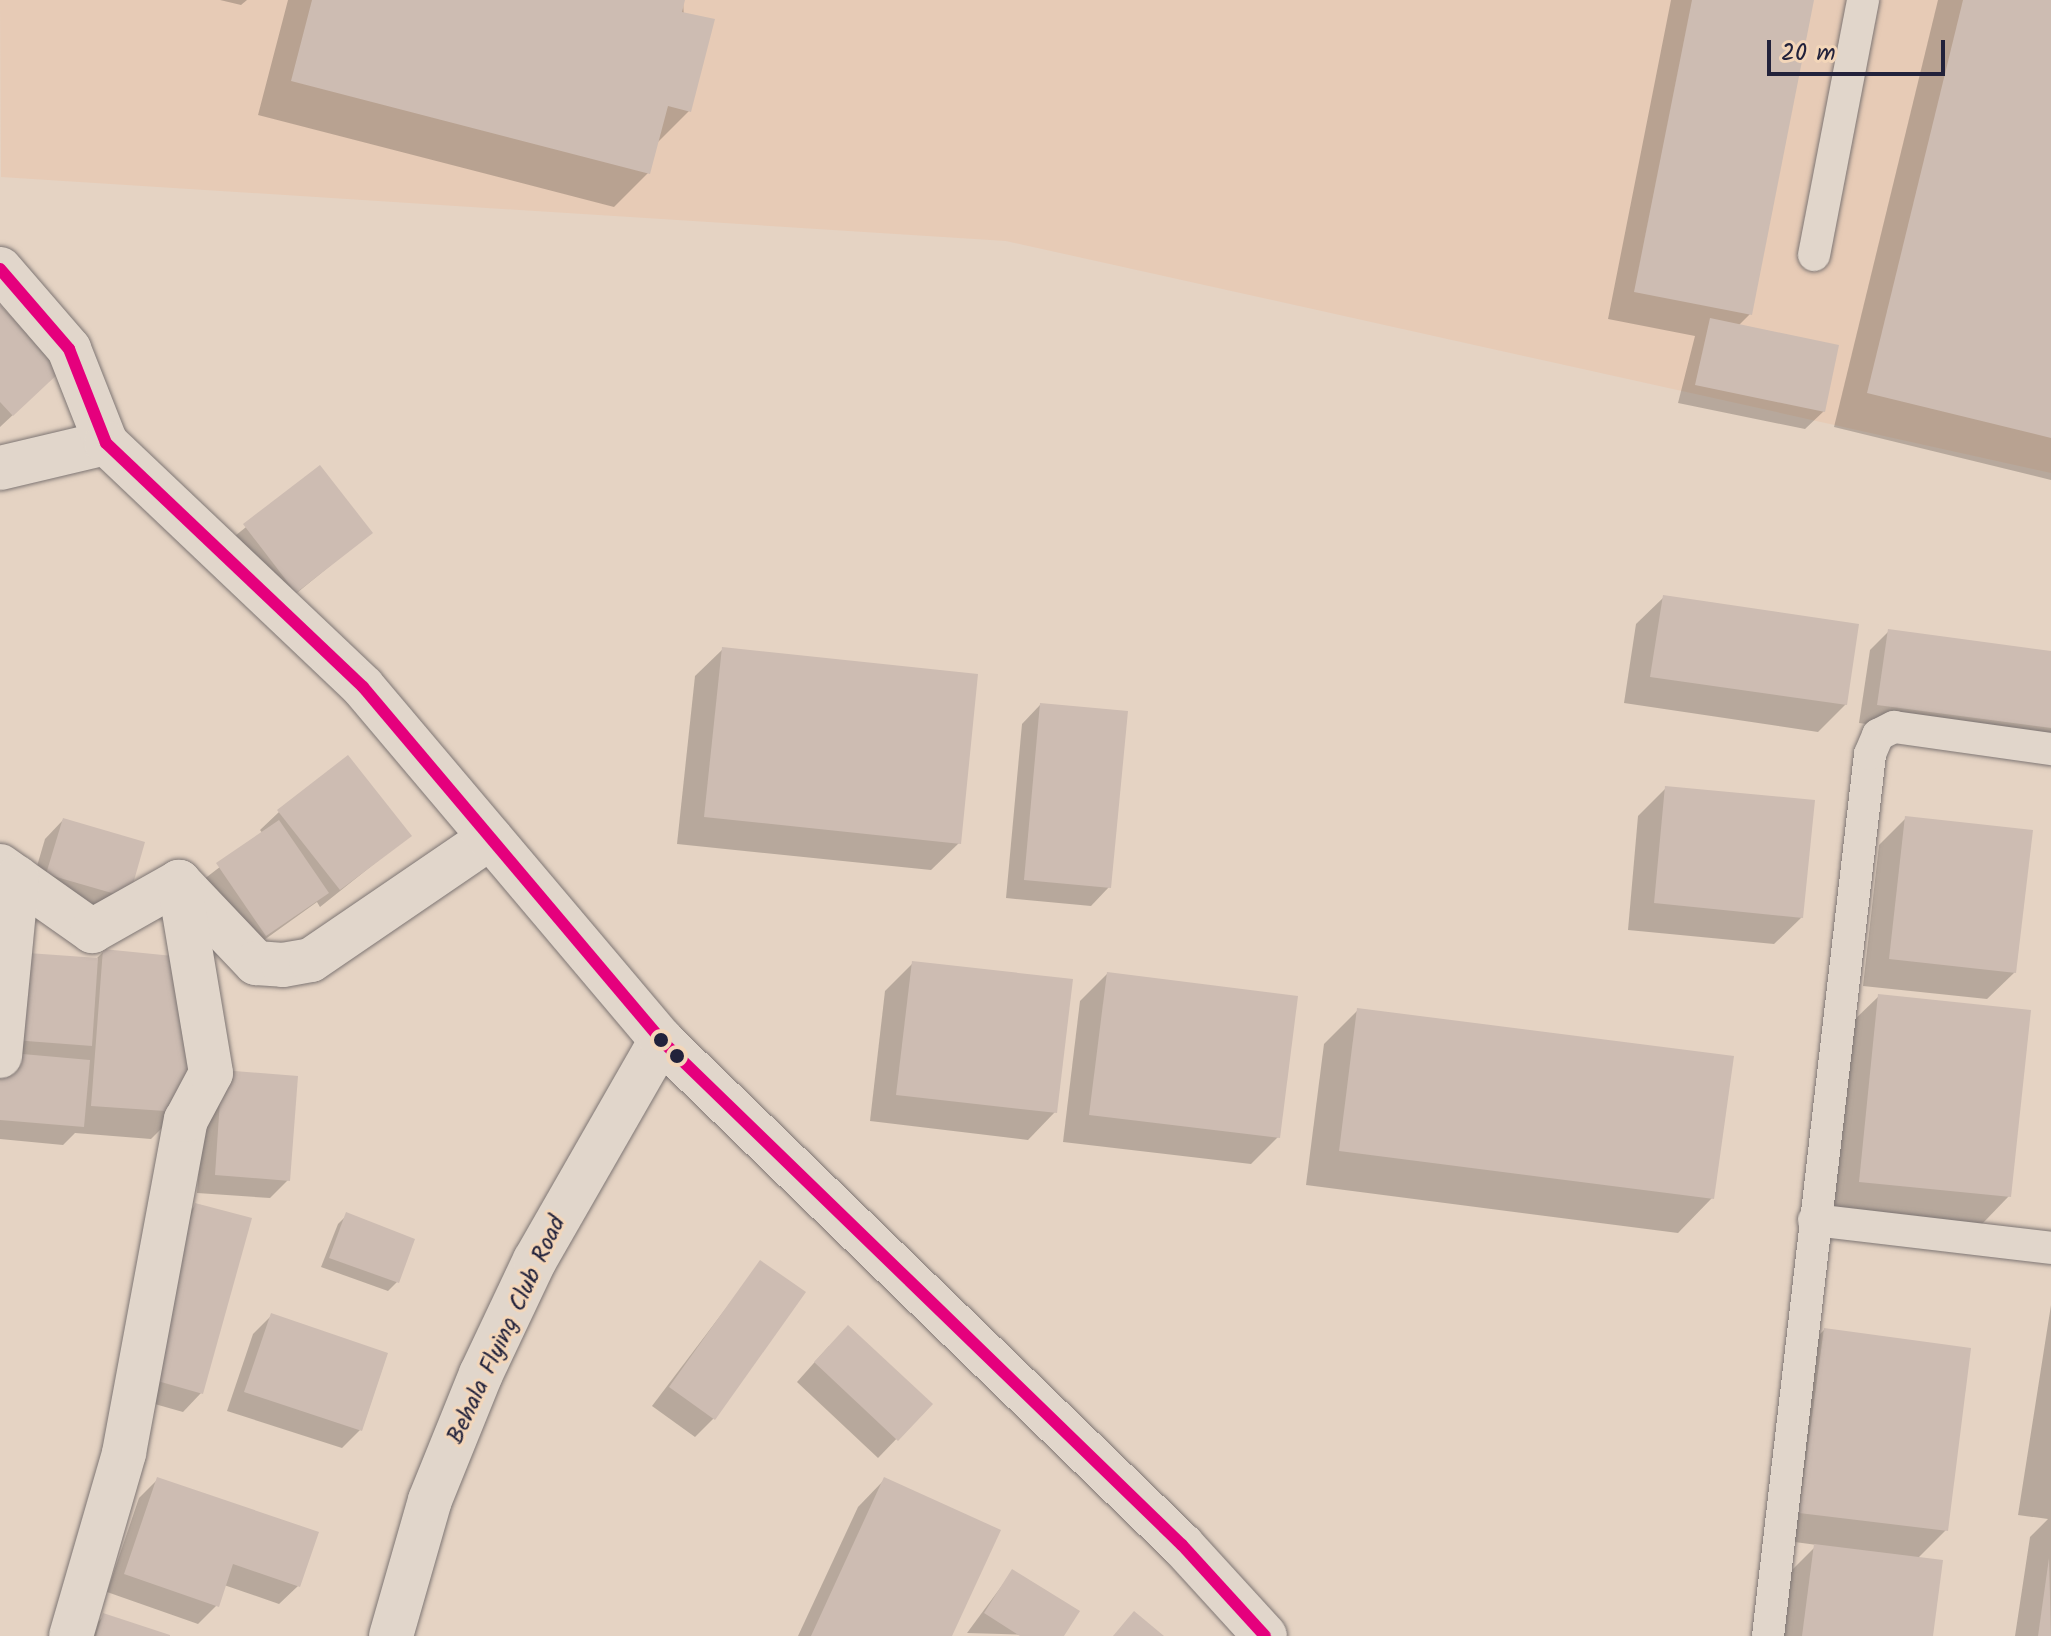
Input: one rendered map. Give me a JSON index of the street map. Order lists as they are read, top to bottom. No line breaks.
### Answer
{"streets":{"street":["Behala Flying Club Road"]},"scale_bar":"20 m"}
